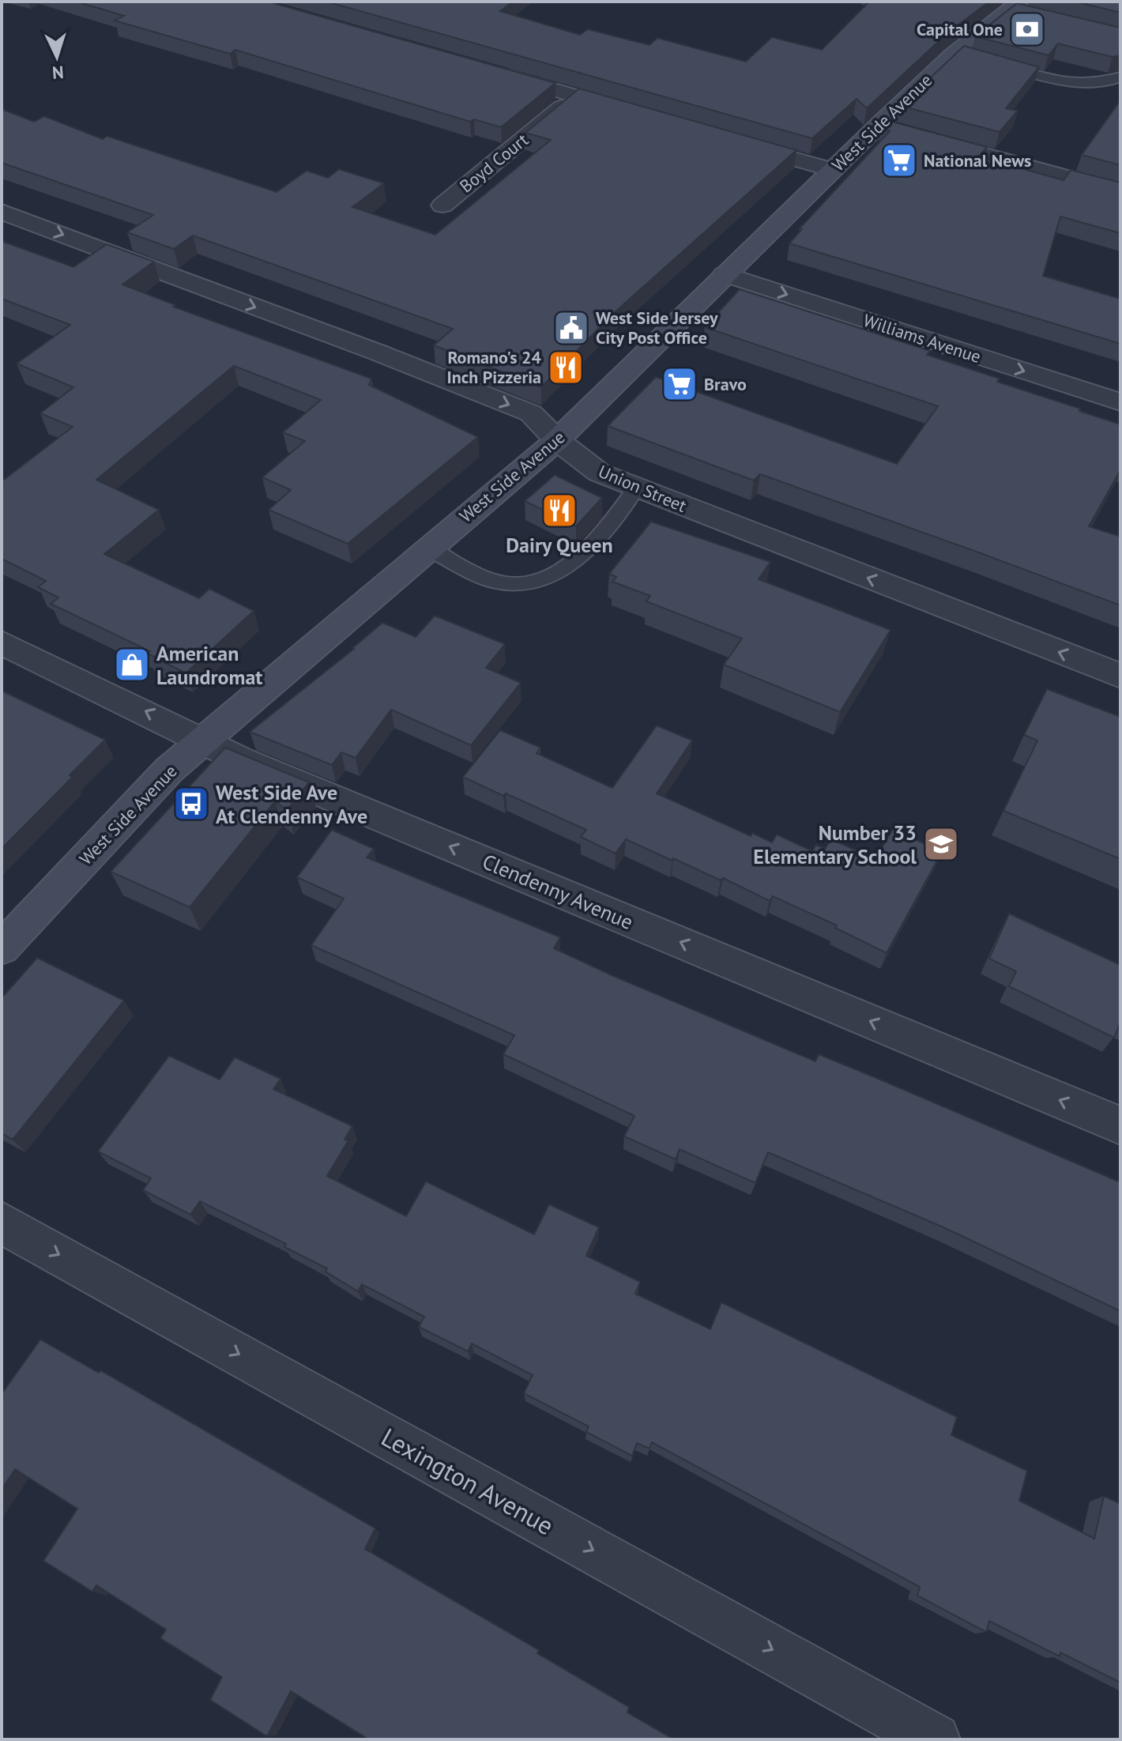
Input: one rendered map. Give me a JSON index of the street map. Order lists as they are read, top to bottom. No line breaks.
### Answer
{"streets":{"main road":["West Side Avenue"],"street":["Boyd Court","Williams Avenue","Union Street","Clendenny Avenue","Lexington Avenue"]},"crossings":[["West Side Avenue","Williams Avenue"],["West Side Avenue","Union Street"],["West Side Avenue","Clendenny Avenue"]],"one_way":["Clendenny Avenue","Lexington Avenue"],"places":{"bank":["Capital One"],"supermarket":["National News","Bravo"],"public building":["West Side Jersey City Post Office"],"restaurant":["Romano's 24 Inch Pizzeria","Dairy Queen"],"shop":["American Laundromat"],"bus stop":["West Side Ave At Clendenny Ave"],"school or university":["Number 33 Elementary School"]},"north":"bottom"}
